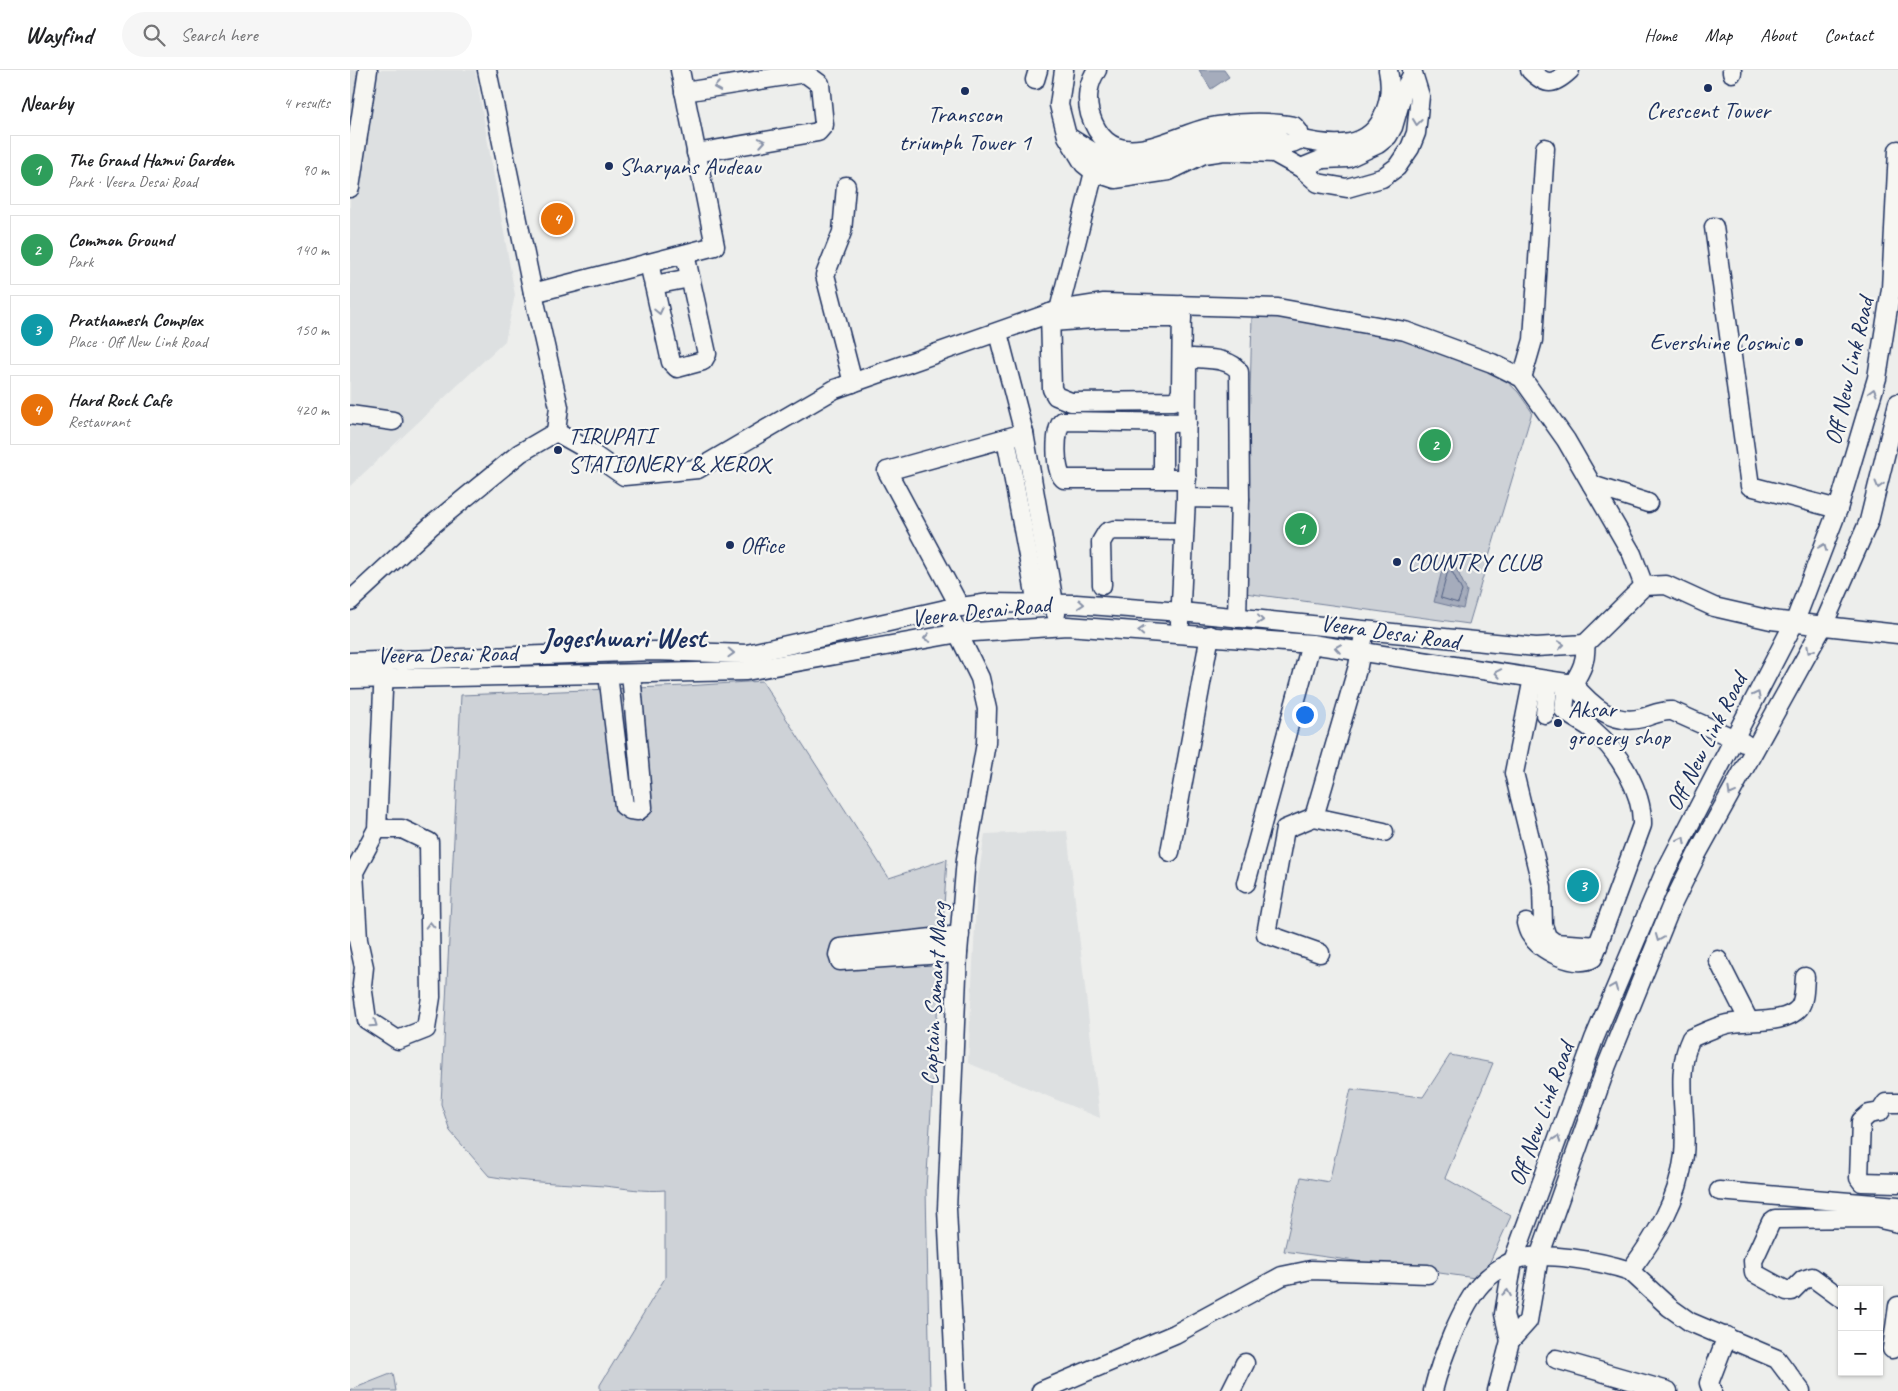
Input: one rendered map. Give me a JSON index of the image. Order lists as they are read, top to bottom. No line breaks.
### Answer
{"streets":{"street":["Off New Link Road","Veera Desai Road","Captain Samant Marg"]},"crossings":[["Veera Desai Road","Captain Samant Marg"]],"districts":["Jogeshwari West"],"places":["Crescent Tower","Transcon triumph Tower 1","Sharyans Audeau","Evershine Cosmic","TIRUPATI STATIONERY & XEROX","Office","COUNTRY CLUB","Aksar grocery shop"],"page":{"header":"Wayfind","search":"Search here","nav":["Home","Map","About","Contact"],"heading":["Nearby","4 results"],"list":[{"mark":"1","name":"The Grand Hamvi Garden","note":"Park · Veera Desai Road","value":"90 m"},{"mark":"2","name":"Common Ground","note":"Park","value":"140 m"},{"mark":"3","name":"Prathamesh Complex","note":"Place · Off New Link Road","value":"150 m"},{"mark":"4","name":"Hard Rock Cafe","note":"Restaurant","value":"420 m"}],"pins":["4","2","1","3"],"map_buttons":["+","−"]}}
